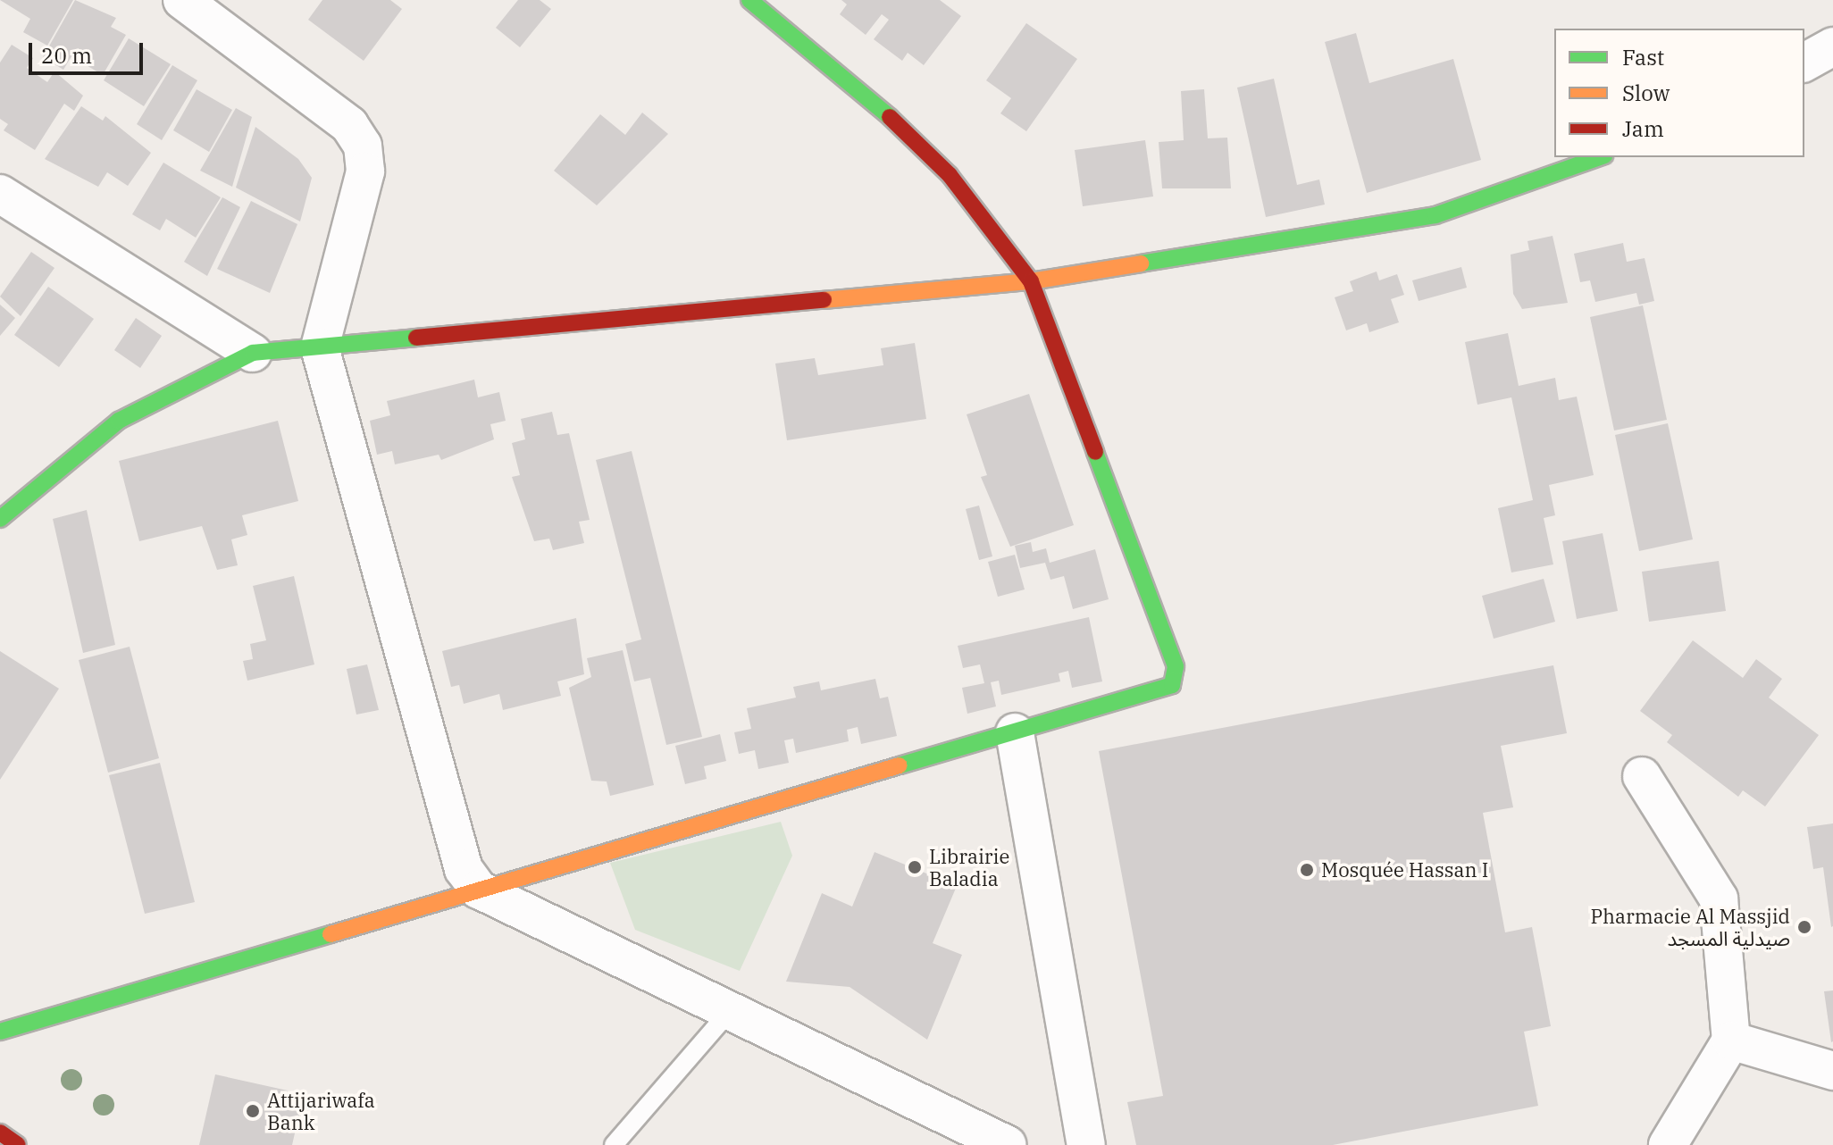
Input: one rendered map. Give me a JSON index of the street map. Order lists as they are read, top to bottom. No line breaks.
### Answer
{"places":["Librairie Baladia","Mosquée Hassan I","Pharmacie Al Massjid صيدلية المسجد","Attijariwafa Bank"],"legend":["Fast","Slow","Jam"],"scale_bar":"20 m"}
